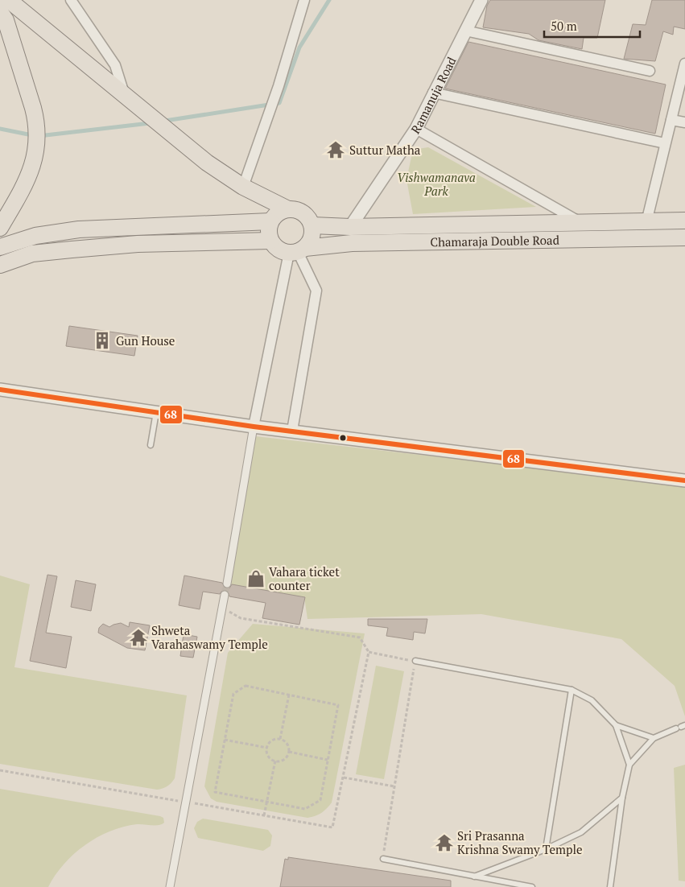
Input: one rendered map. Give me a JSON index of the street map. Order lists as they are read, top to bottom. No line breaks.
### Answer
{"streets":{"main road":["Chamaraja Double Road"],"street":["Ramanuja Road"]},"parks":["Vishwamanava Park"],"places":{"temple":["Suttur Matha","Shweta Varahaswamy Temple","Sri Prasanna Krishna Swamy Temple"],"building":["Gun House"],"shop":["Vahara ticket counter"]},"lines":["transit line 68"],"scale_bar":"50 m"}
